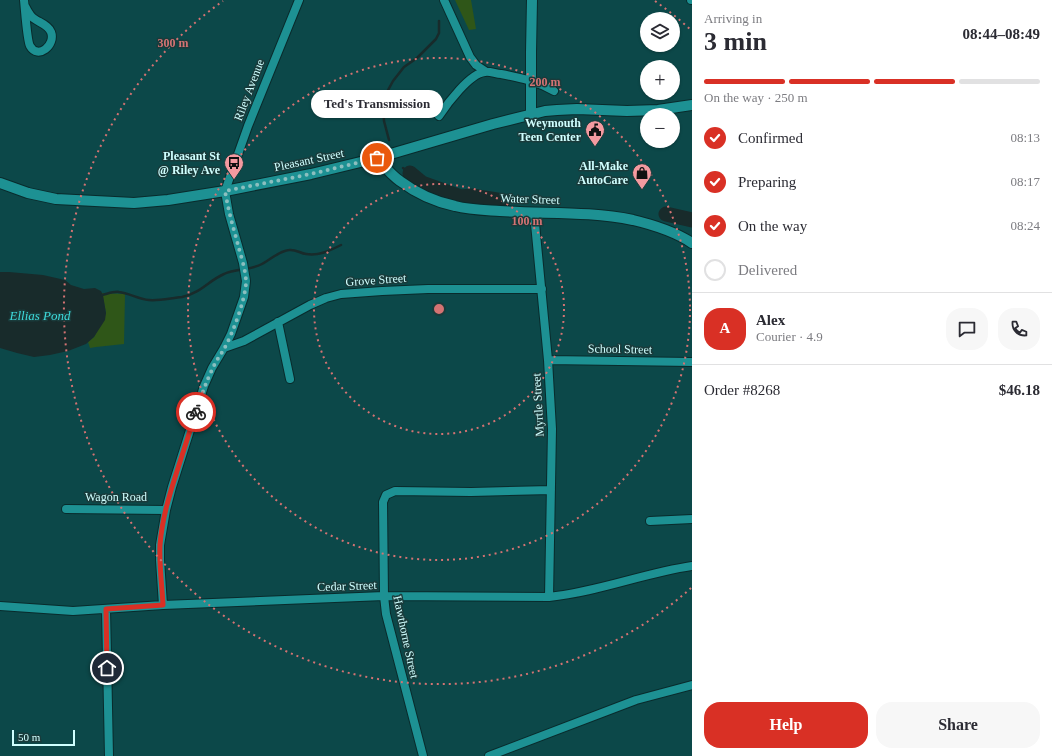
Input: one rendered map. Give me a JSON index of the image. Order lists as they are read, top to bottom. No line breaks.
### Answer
{"streets":{"main road":["Pleasant Street","Water Street"],"street":["Riley Avenue","Grove Street","School Street","Myrtle Street","Wagon Road","Cedar Street","Hawthorne Street"]},"crossings":[["Riley Avenue","Pleasant Street"],["Pleasant Street","Water Street"],["Water Street","Myrtle Street"],["Grove Street","Myrtle Street"],["School Street","Myrtle Street"],["Myrtle Street","Cedar Street"],["Myrtle Street","Hawthorne Street"],["Cedar Street","Hawthorne Street"]],"water":["Ellias Pond"],"places":{"public building":["Weymouth Teen Center"],"other":["Ted's Transmission"],"bus stop":["Pleasant St @ Riley Ave"],"shop":["All-Make AutoCare"]},"scale_bar":"50 m","page":{"heading":["3 min","Arriving in","08:44–08:49"],"panel":["Alex","Courier · 4.9","Order #8268","$46.18"],"map_buttons":["+","−"],"bar":"On the way · 250 m","bubble":"Ted's Transmission","list":[["Confirmed","08:13"],["Preparing","08:17"],["On the way","08:24"],"Delivered"],"round":"A","buttons":["Help","Share"],"scale":"50 m"},"rings":["300 m","200 m","100 m"]}
